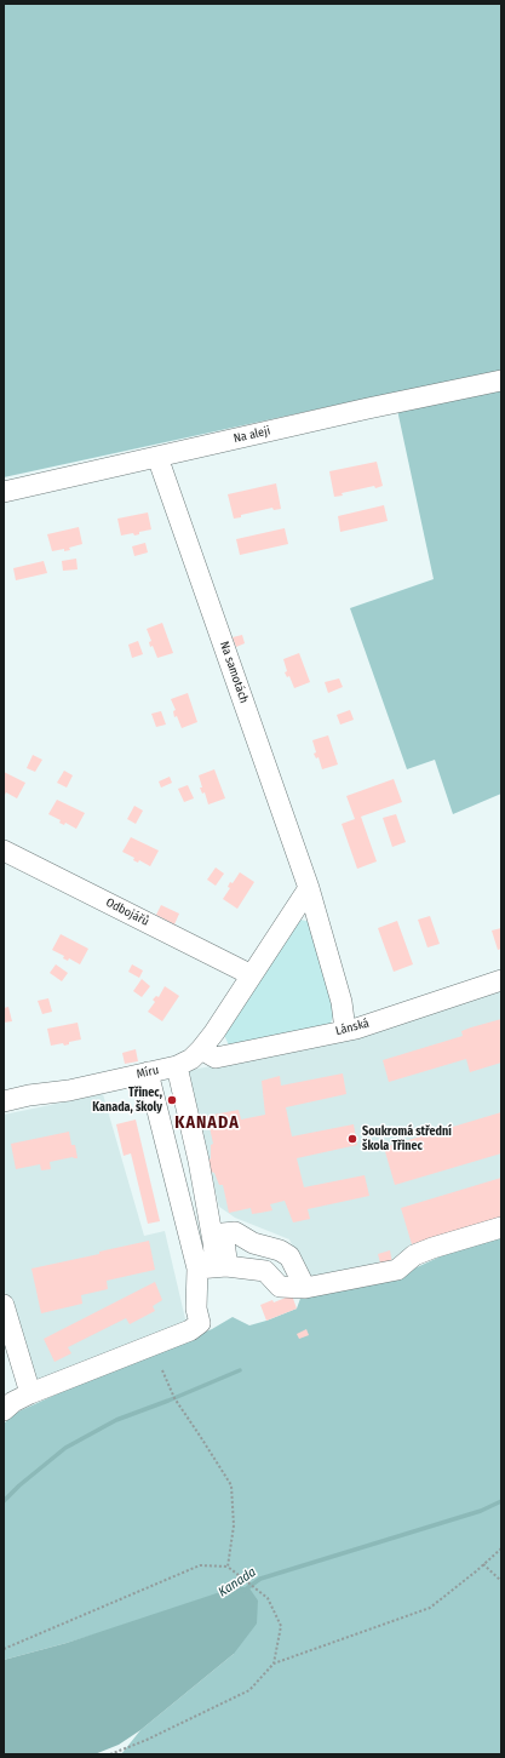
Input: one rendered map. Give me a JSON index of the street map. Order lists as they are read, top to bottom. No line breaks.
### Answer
{"streets":{"street":["Na aleji","Na samotách","Odbojářů","Lánská","Míru"]},"crossings":[["Na aleji","Na samotách"],["Na samotách","Lánská"],["Lánská","Míru"]],"districts":["KANADA"],"water":["Kanada"],"places":["Třinec, Kanada, školy","Soukromá střední škola Třinec"]}
